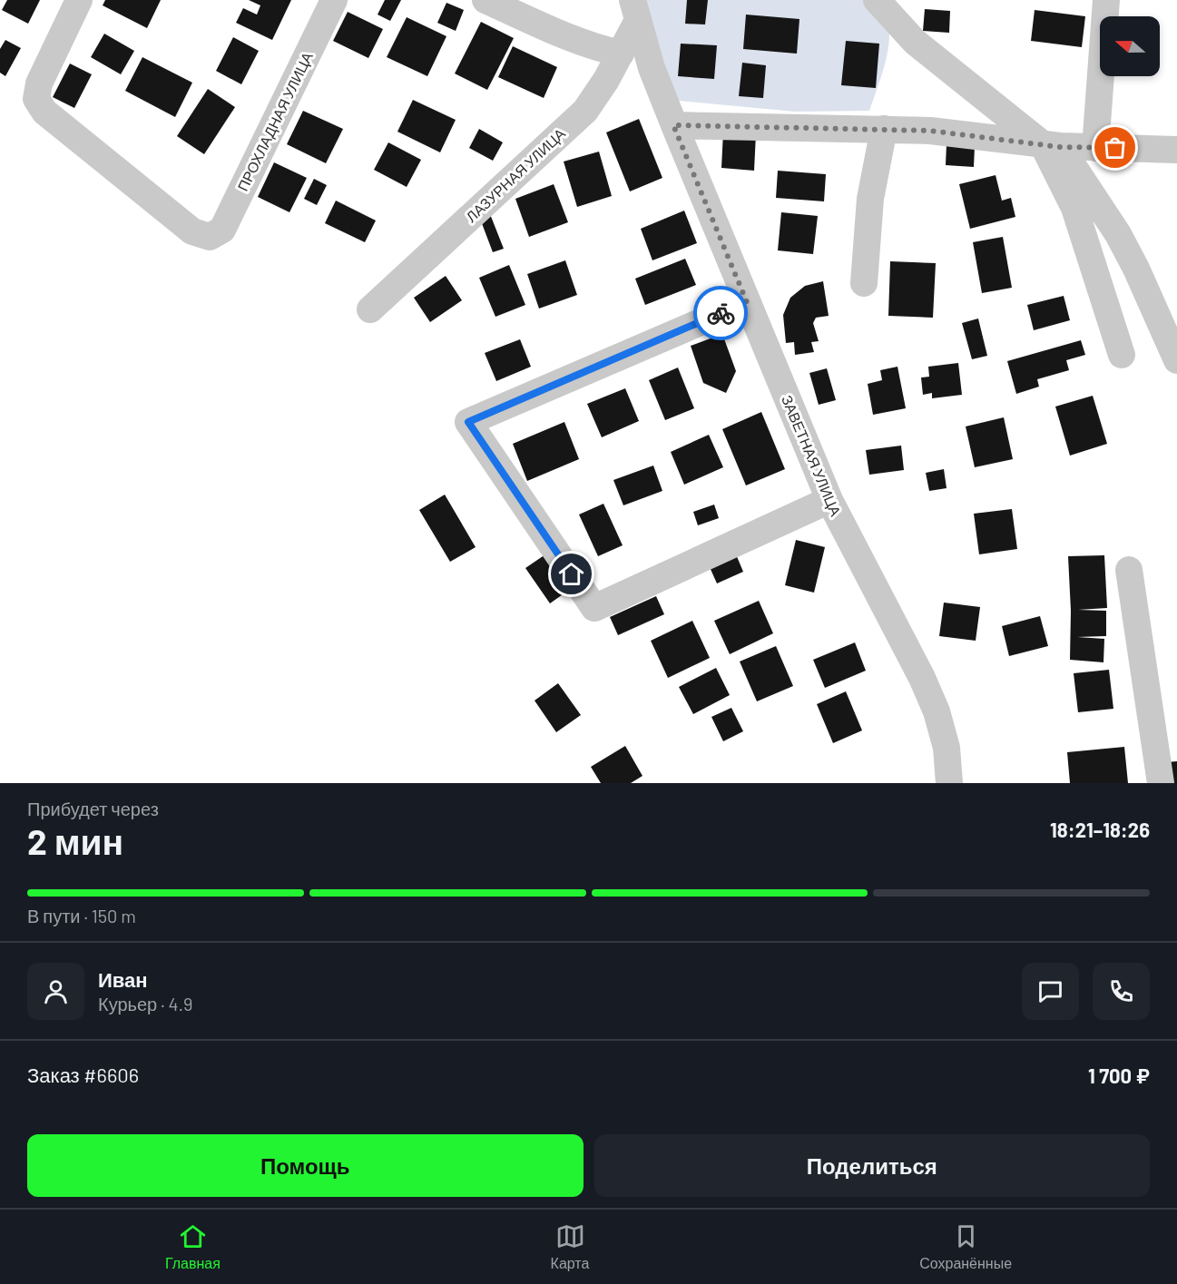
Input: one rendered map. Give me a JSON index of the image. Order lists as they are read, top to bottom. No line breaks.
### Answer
{"streets":{"street":["ПРОХЛАДНАЯ УЛИЦА","ЛАЗУРНАЯ УЛИЦА","ЗАВЕТНАЯ УЛИЦА"]},"crossings":[["ЛАЗУРНАЯ УЛИЦА","ЗАВЕТНАЯ УЛИЦА"]],"north":"left","page":{"heading":["2 мин","Прибудет через","18:21–18:26"],"panel":["Иван","Курьер · 4.9","Заказ #6606","1 700 ₽"],"bar":"В пути · 150 m","buttons":["Помощь","Поделиться"],"tabs":["Главная","Карта","Сохранённые"]}}
